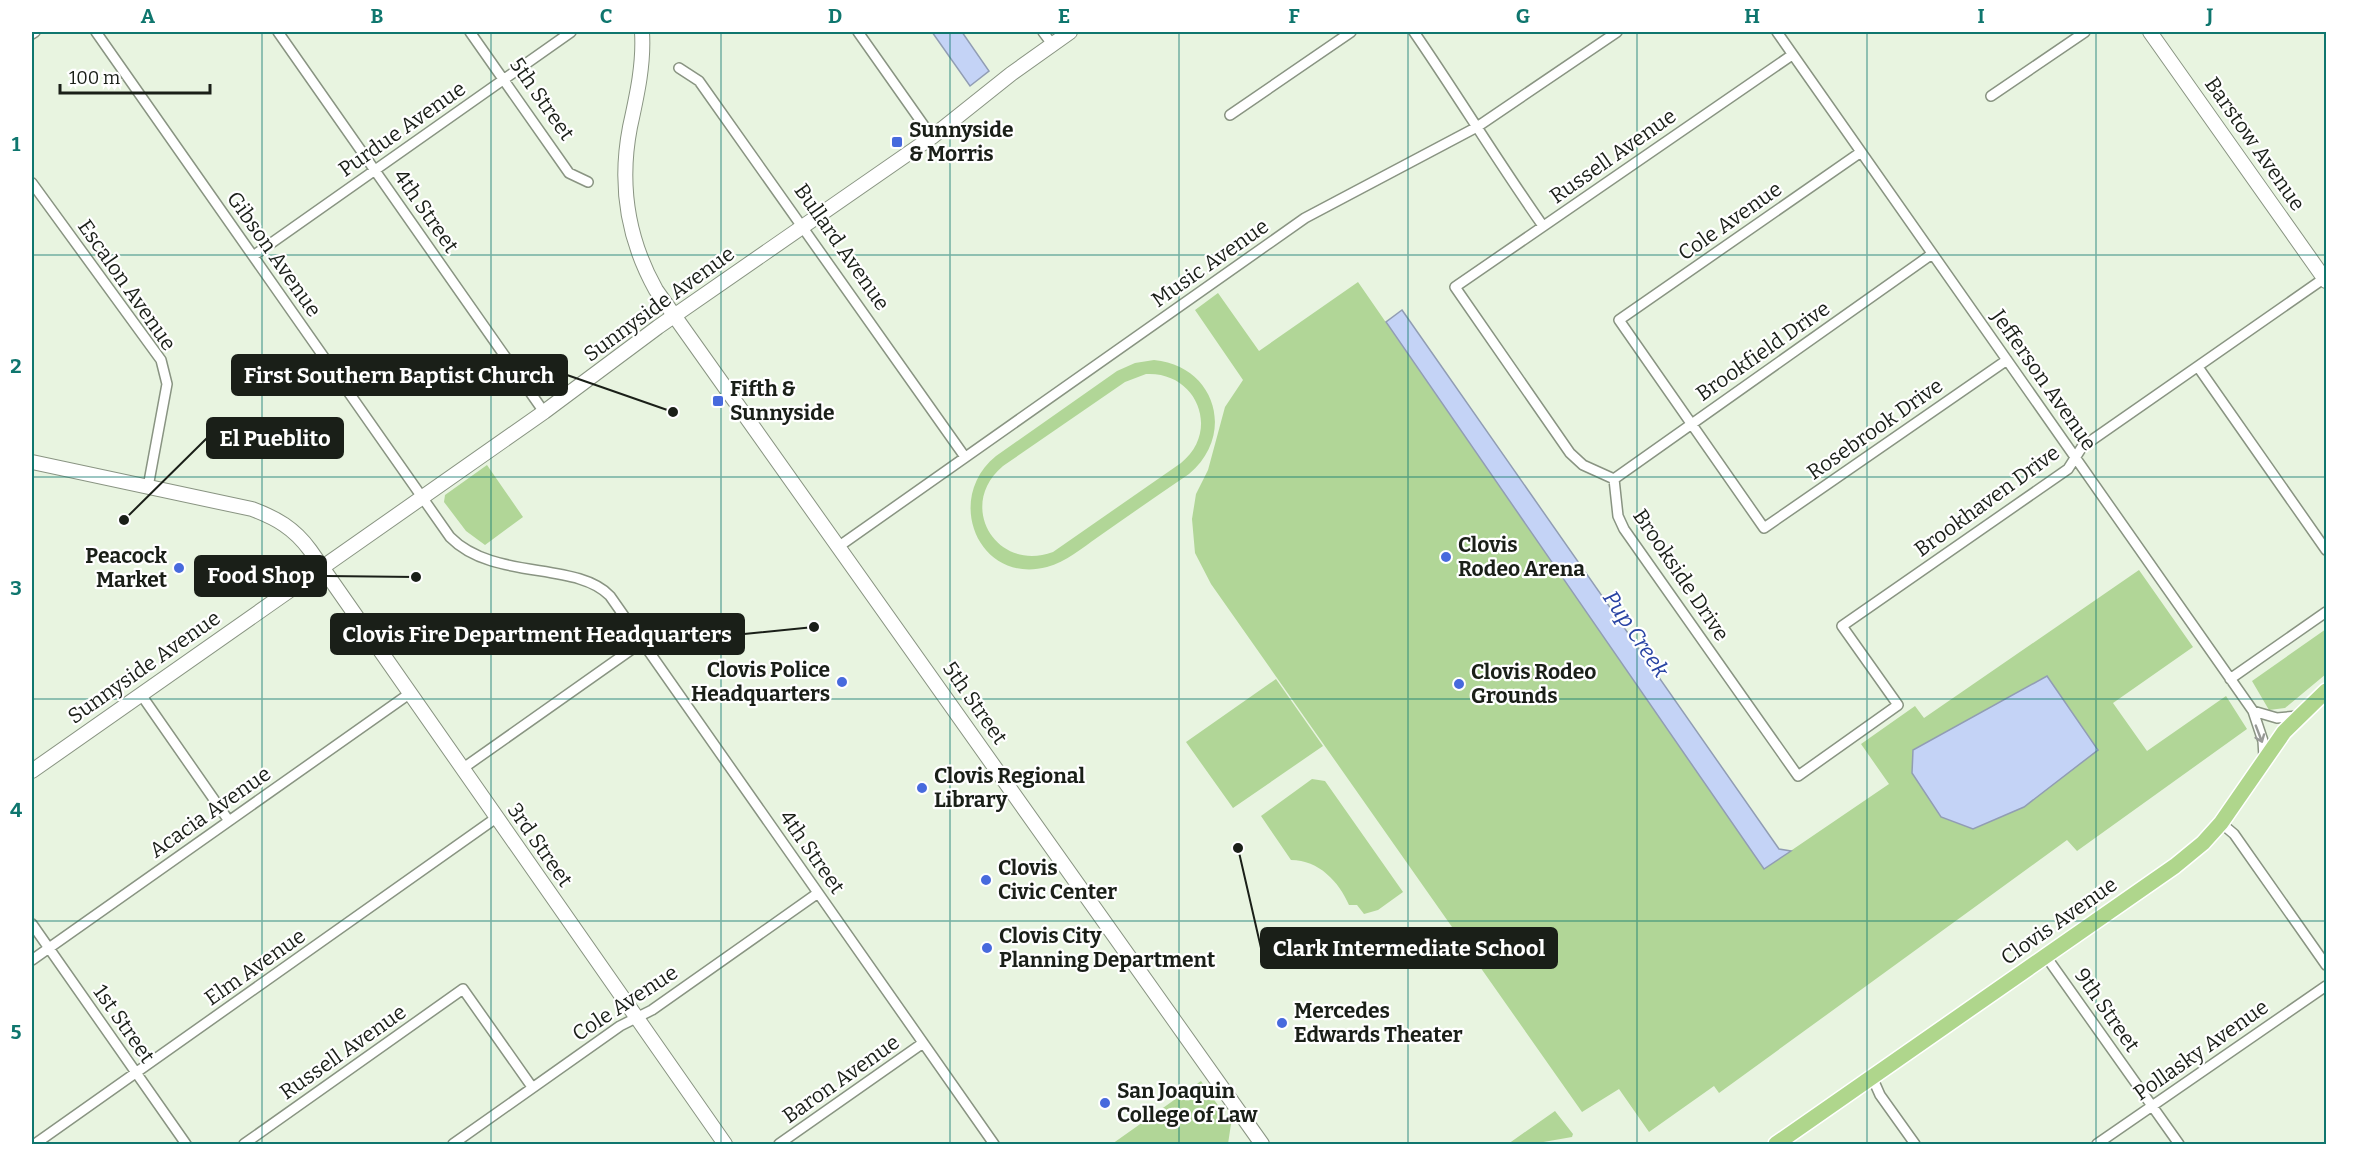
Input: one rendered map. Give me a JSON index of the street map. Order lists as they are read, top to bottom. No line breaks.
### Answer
{"streets":{"main road":["5th Street","Barstow Avenue","Sunnyside Avenue","3rd Street","Clovis Avenue"],"street":["Purdue Avenue","Russell Avenue","4th Street","Cole Avenue","Bullard Avenue","Gibson Avenue","Music Avenue","Escalon Avenue","Brookfield Drive","Jefferson Avenue","Rosebrook Drive","Brookhaven Drive","Brookside Drive","Acacia Avenue","Elm Avenue","9th Street","1st Street","Pollasky Avenue","Baron Avenue"]},"crossings":[["5th Street","Purdue Avenue"],["5th Street","Music Avenue"],["5th Street","Sunnyside Avenue"],["Purdue Avenue","4th Street"],["Purdue Avenue","Gibson Avenue"],["Barstow Avenue","Brookhaven Drive"],["Russell Avenue","Cole Avenue"],["Russell Avenue","Brookfield Drive"],["Russell Avenue","Jefferson Avenue"],["Russell Avenue","Brookside Drive"],["4th Street","Cole Avenue"],["4th Street","Gibson Avenue"],["4th Street","Sunnyside Avenue"],["4th Street","Baron Avenue"],["Cole Avenue","Brookfield Drive"],["Cole Avenue","Jefferson Avenue"],["Cole Avenue","Rosebrook Drive"],["Cole Avenue","3rd Street"],["Bullard Avenue","Music Avenue"],["Bullard Avenue","Sunnyside Avenue"],["Gibson Avenue","Sunnyside Avenue"],["Escalon Avenue","3rd Street"],["Sunnyside Avenue","3rd Street"],["Brookfield Drive","Jefferson Avenue"],["Brookfield Drive","Rosebrook Drive"],["Brookfield Drive","Brookside Drive"],["Jefferson Avenue","Rosebrook Drive"],["Jefferson Avenue","Brookhaven Drive"],["Jefferson Avenue","Clovis Avenue"],["Brookhaven Drive","Brookside Drive"],["Acacia Avenue","3rd Street"],["Acacia Avenue","1st Street"],["3rd Street","Elm Avenue"],["Clovis Avenue","9th Street"],["Elm Avenue","1st Street"],["9th Street","Pollasky Avenue"]],"water":["Pup Creek"],"places":{"transit":["Sunnyside & Morris","Fifth & Sunnyside"],"other":["First Southern Baptist Church","El Pueblito","Clovis Rodeo Arena","Peacock Market","Food Shop","Clovis Fire Department Headquarters","Clovis Police Headquarters","Clovis Rodeo Grounds","Clovis Regional Library","Clark Intermediate School","Clovis Civic Center","Clovis City Planning Department","Mercedes Edwards Theater","San Joaquin College of Law"]},"scale_bar":"100 m","grid":{"columns":["A","B","C","D","E","F","G","H","I","J"],"rows":["1","2","3","4","5"]}}
